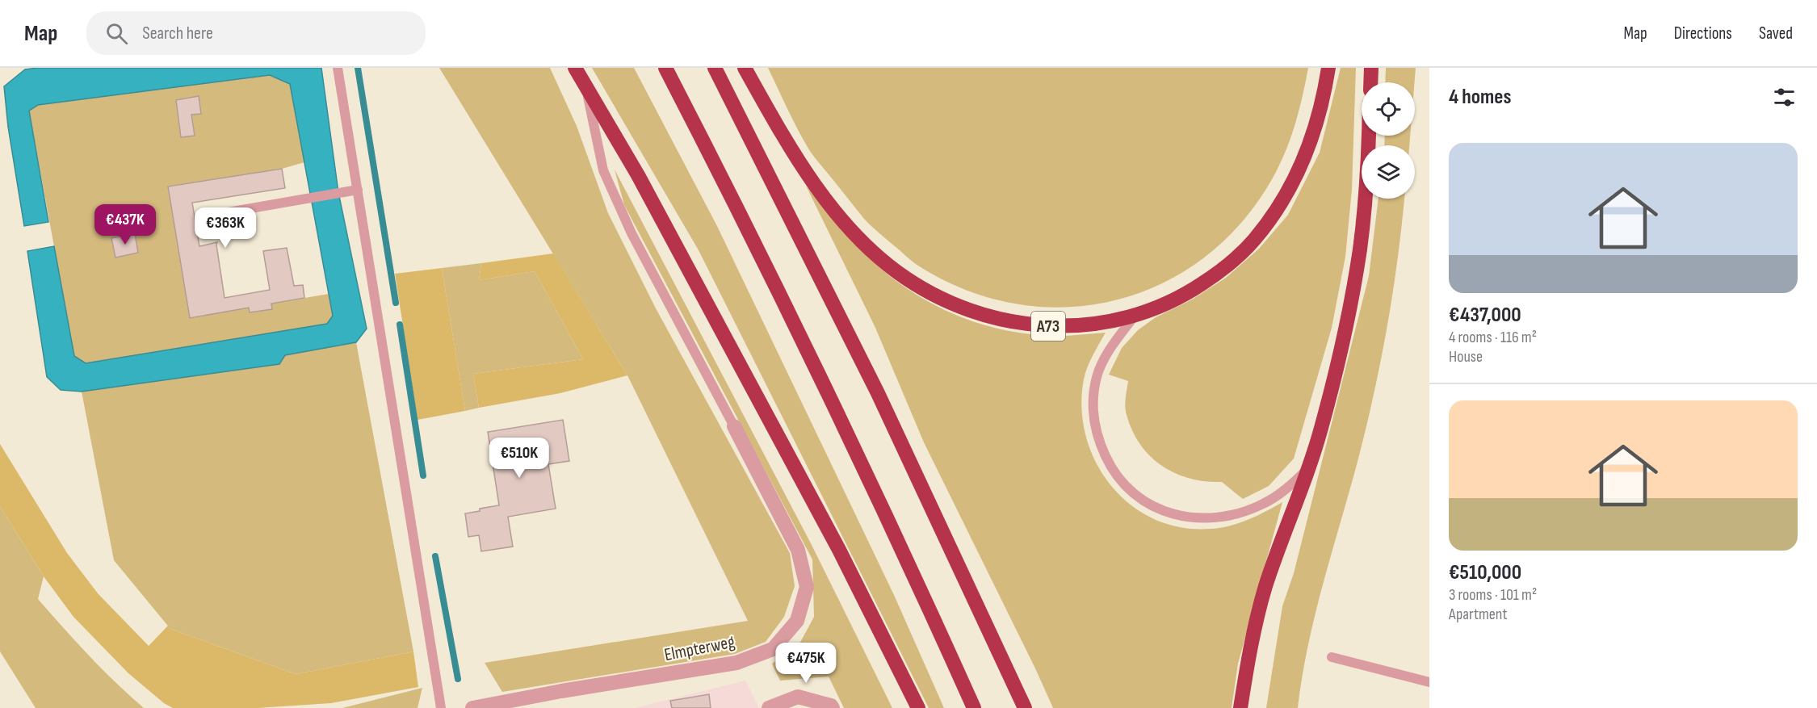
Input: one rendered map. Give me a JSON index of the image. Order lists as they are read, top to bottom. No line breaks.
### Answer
{"streets":{"highway":["A73"],"street":["Elmpterweg"]},"page":{"header":"Map","search":"Search here","nav":["Map","Directions","Saved"],"heading":"4 homes","list":[{"name":"€437,000","note":"4 rooms · 116 m² · House"},{"name":"€510,000","note":"3 rooms · 101 m² · Apartment"}],"price":["€437K","€363K","€510K","€475K"]}}
